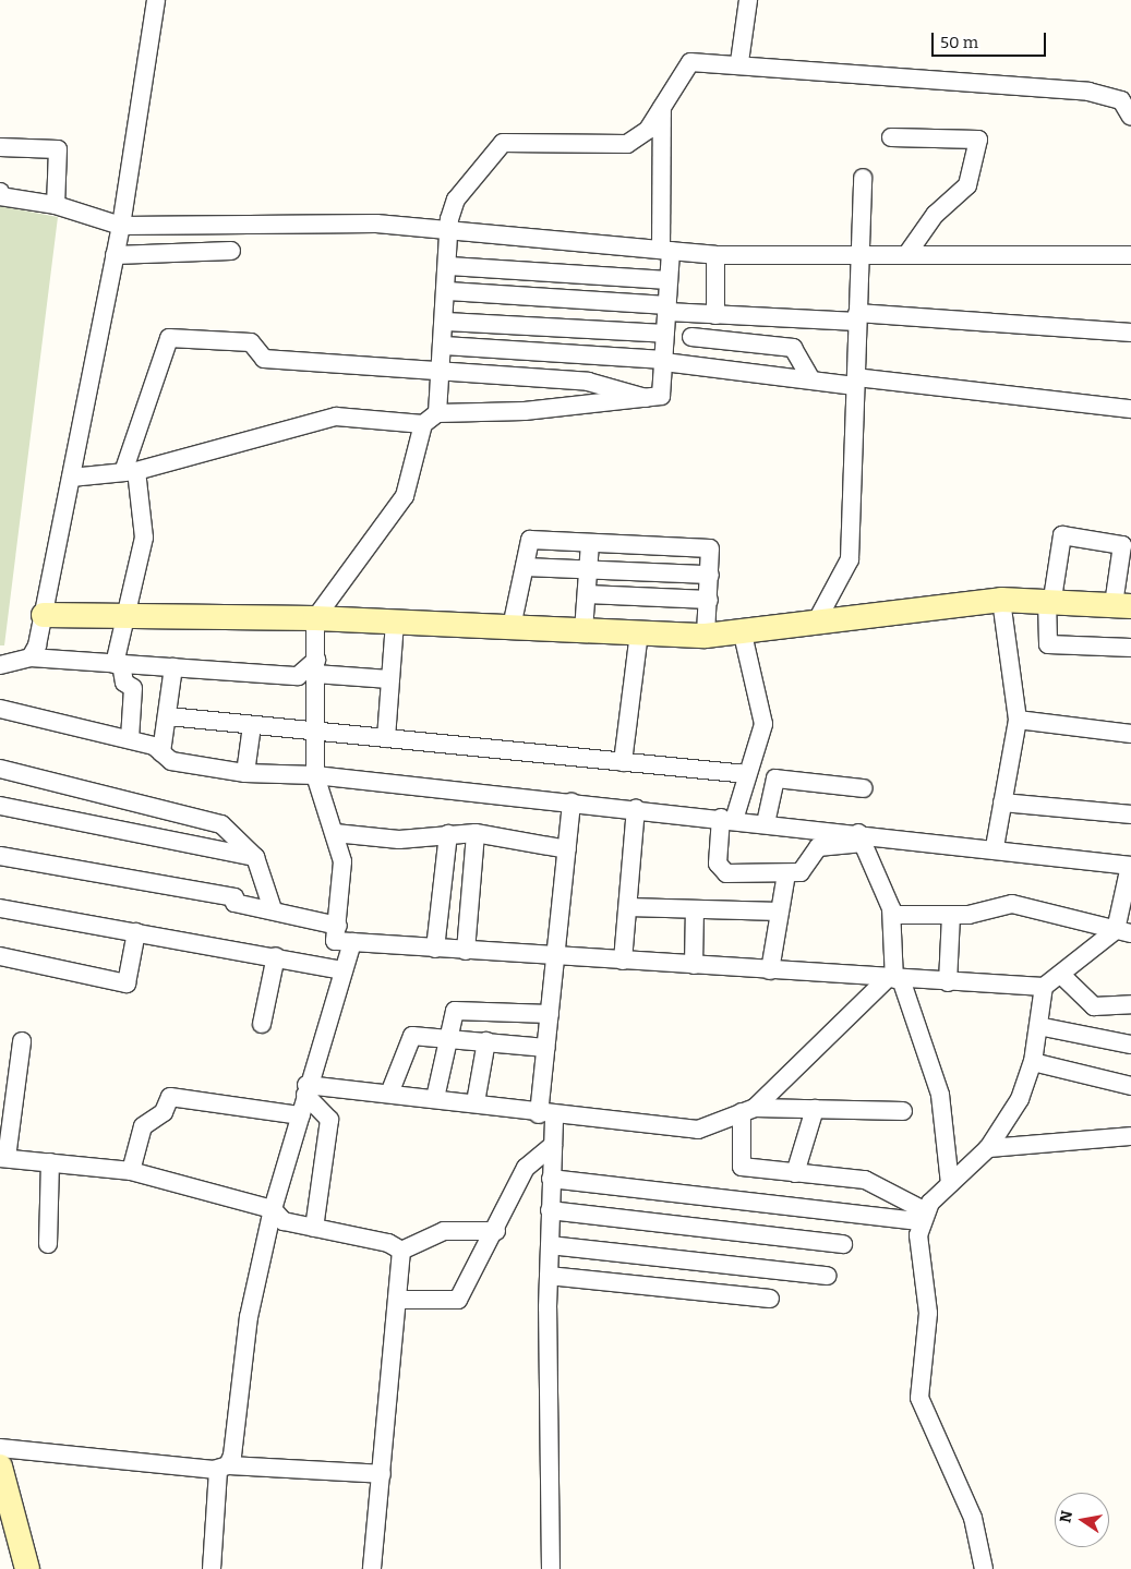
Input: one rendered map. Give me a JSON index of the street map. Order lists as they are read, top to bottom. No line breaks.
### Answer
{"scale_bar":"50 m","north":"left"}
